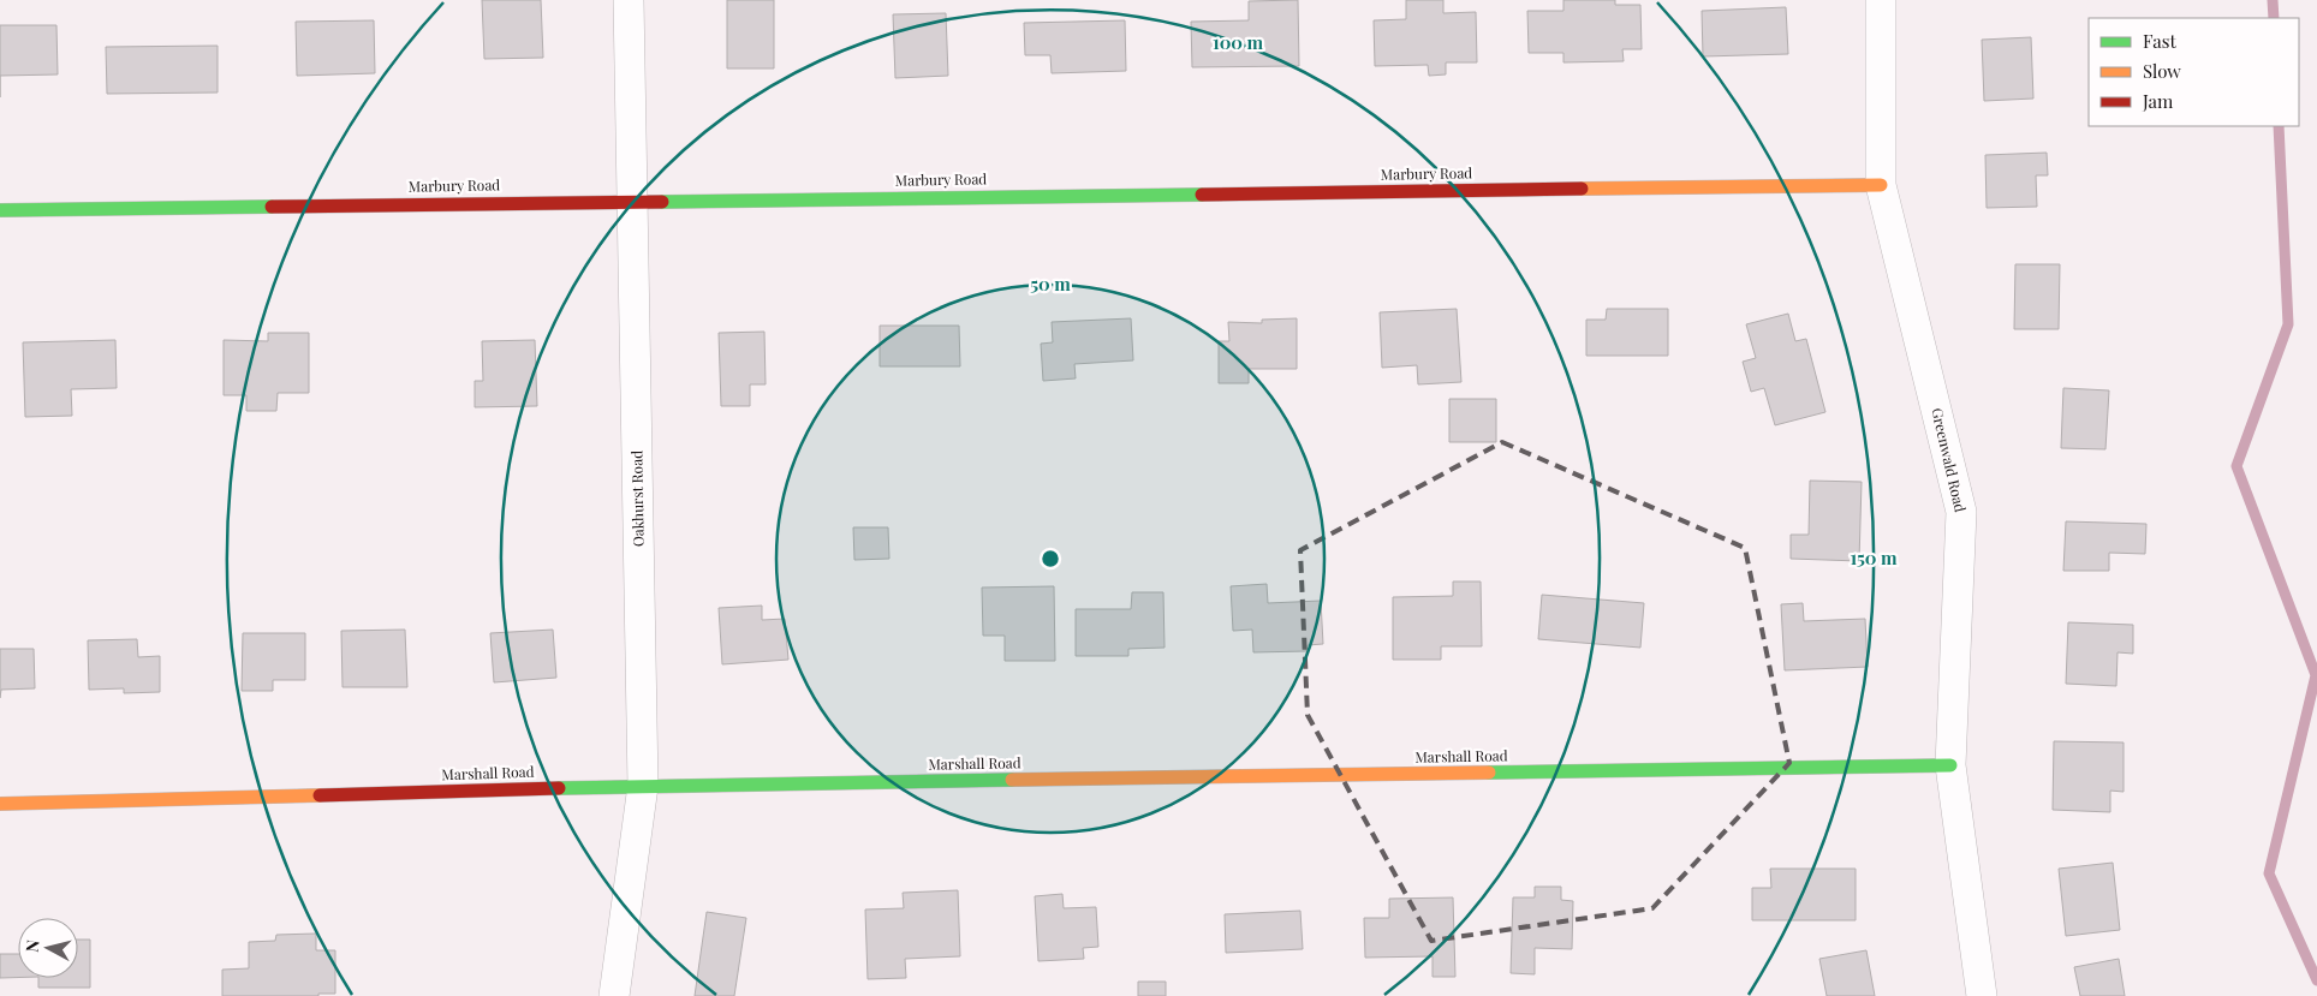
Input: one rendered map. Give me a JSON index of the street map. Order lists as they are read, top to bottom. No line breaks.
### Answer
{"streets":{"street":["Marbury Road","Greenwald Road","Oakhurst Road","Marshall Road"]},"crossings":[["Marbury Road","Greenwald Road"],["Marbury Road","Oakhurst Road"],["Greenwald Road","Marshall Road"],["Oakhurst Road","Marshall Road"]],"legend":["Fast","Slow","Jam"],"north":"left","rings":["100 m","50 m","150 m"]}
